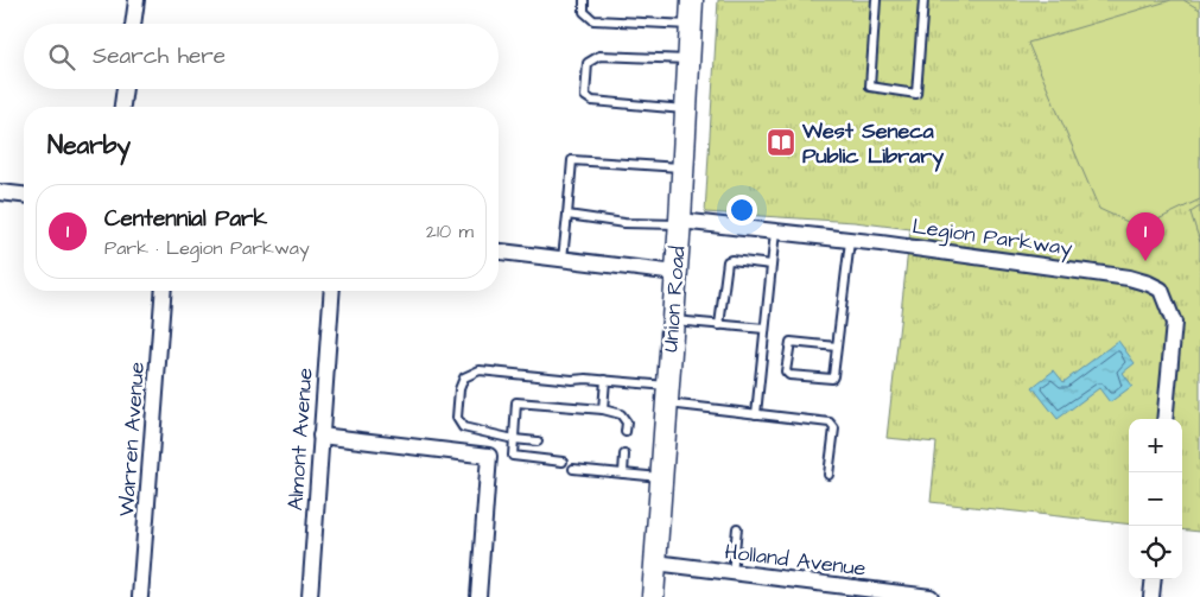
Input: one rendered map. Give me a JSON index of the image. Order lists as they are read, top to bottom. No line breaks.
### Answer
{"streets":{"main road":["Union Road"],"street":["Legion Parkway","Warren Avenue","Almont Avenue","Holland Avenue"]},"crossings":[["Legion Parkway","Union Road"],["Union Road","Holland Avenue"]],"places":{"library":["West Seneca Public Library"]},"page":{"search":"Search here","heading":"Nearby","list":[{"mark":"1","name":"Centennial Park","note":"Park · Legion Parkway","value":"210 m"}],"pins":"1","map_buttons":["+","−"]}}
